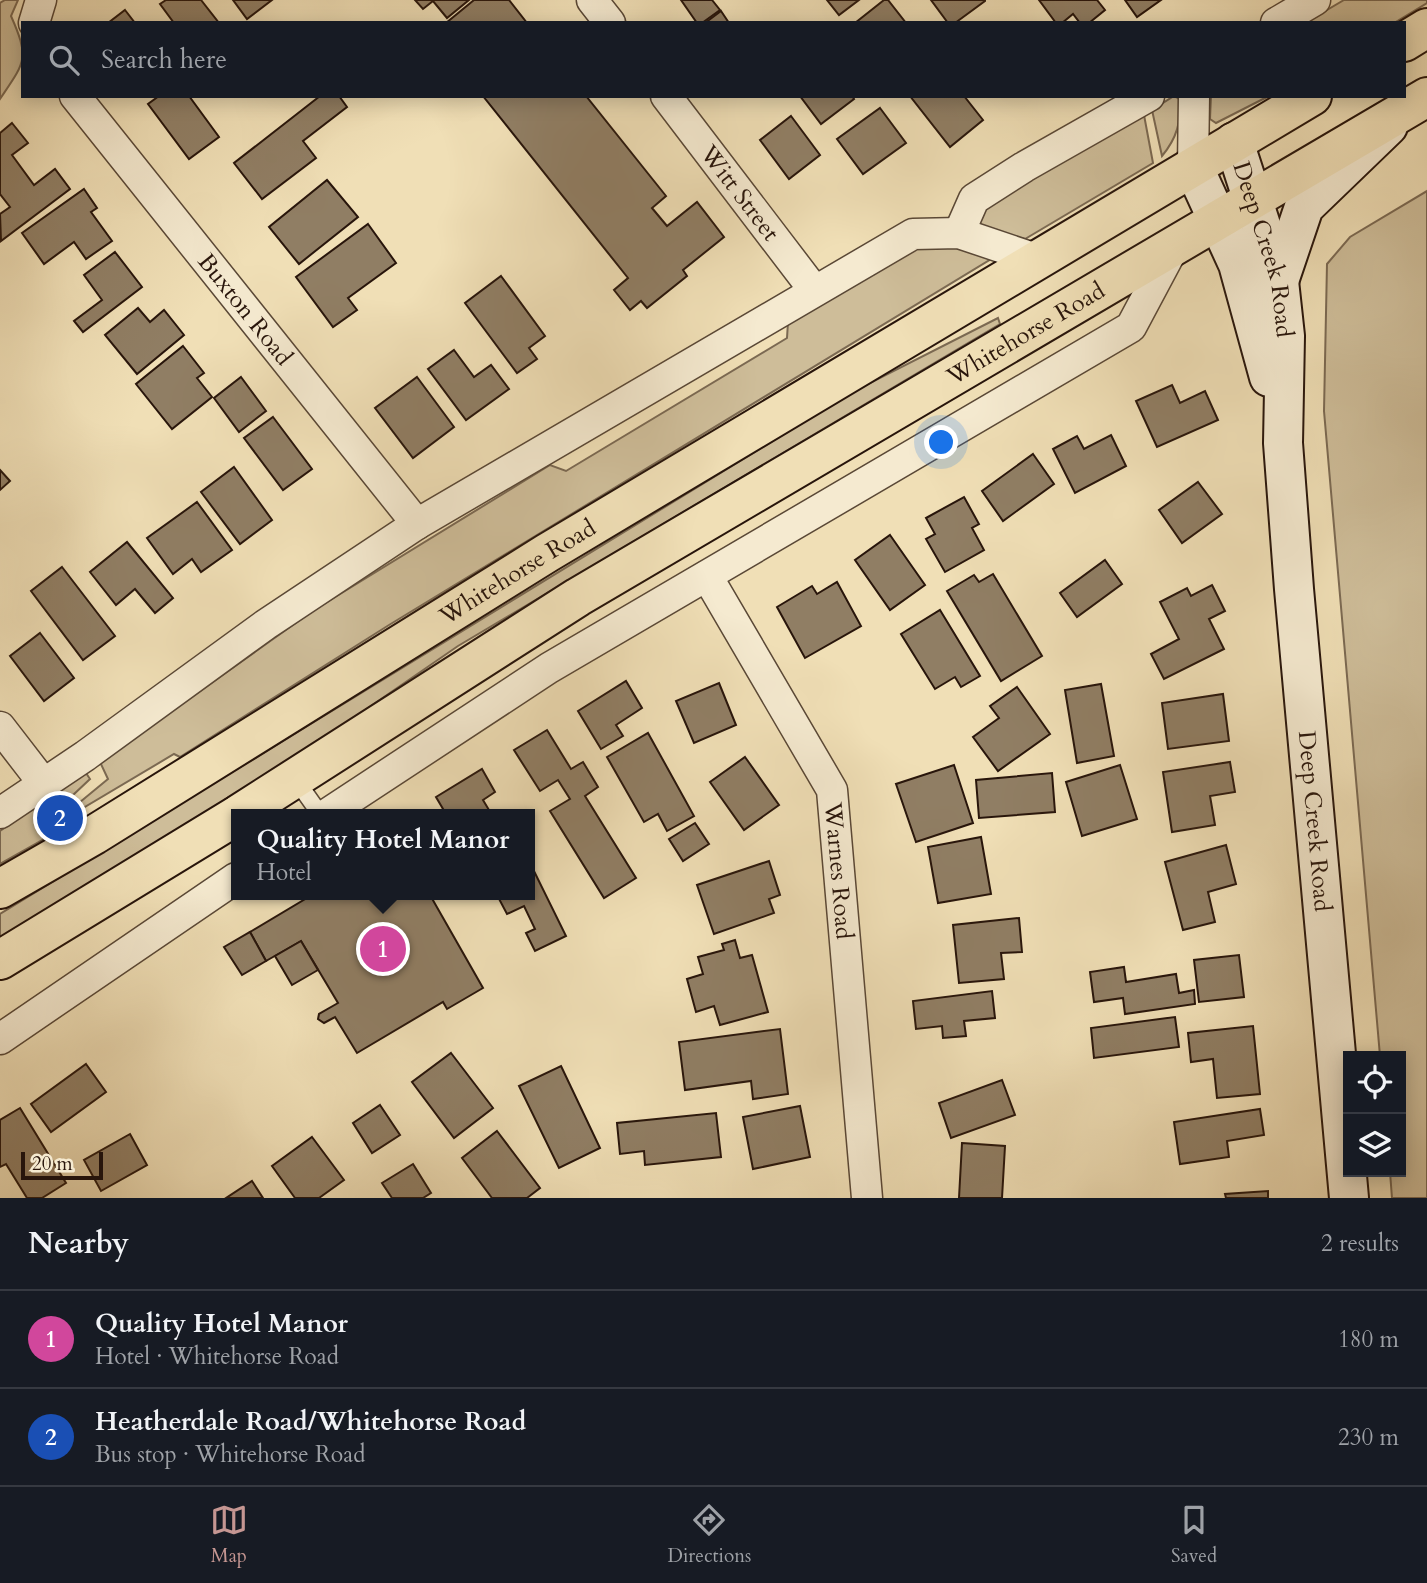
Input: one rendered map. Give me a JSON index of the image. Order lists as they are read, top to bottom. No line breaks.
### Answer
{"streets":{"highway":["Whitehorse Road"],"main road":["Deep Creek Road"],"street":["Witt Street","Buxton Road","Warnes Road"]},"crossings":[["Deep Creek Road","Whitehorse Road"],["Whitehorse Road","Warnes Road"]],"scale_bar":"20 m","page":{"search":"Search here","pins":["2","1"],"popup":["Quality Hotel Manor","Hotel"],"scale":"20 m","heading":["Nearby","2 results"],"list":[{"mark":"1","name":"Quality Hotel Manor","note":"Hotel · Whitehorse Road","value":"180 m"},{"mark":"2","name":"Heatherdale Road/Whitehorse Road","note":"Bus stop · Whitehorse Road","value":"230 m"}],"nav":["Map","Directions","Saved"]}}
